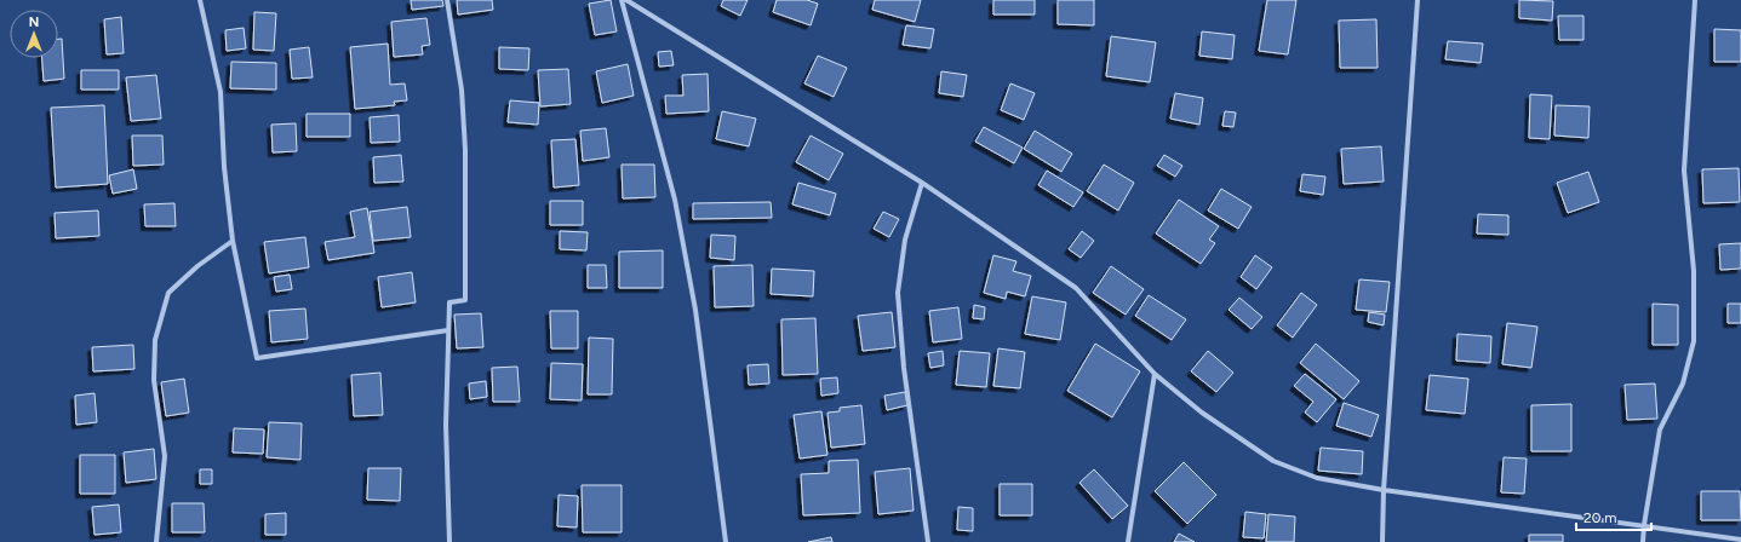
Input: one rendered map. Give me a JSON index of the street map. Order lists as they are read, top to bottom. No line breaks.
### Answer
{"scale_bar":"20 m","north":"top"}
